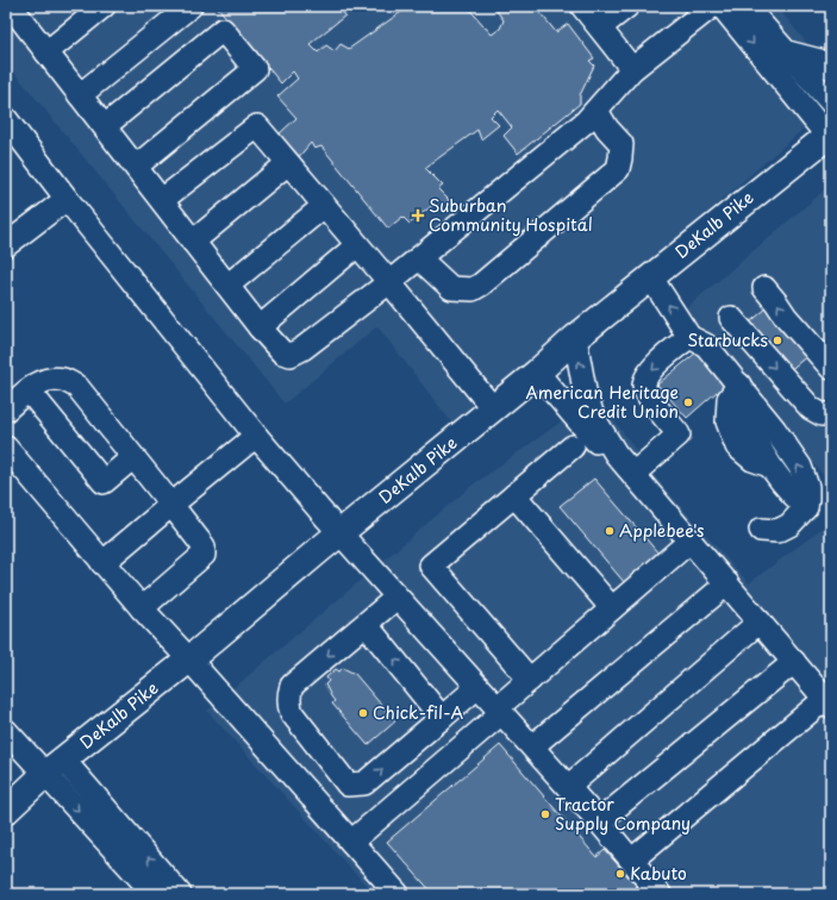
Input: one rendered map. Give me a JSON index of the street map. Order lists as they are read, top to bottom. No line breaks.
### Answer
{"streets":{"highway":["DeKalb Pike"]},"places":{"health":["Suburban Community Hospital"],"other":["Starbucks","American Heritage Credit Union","Applebee's","Chick-fil-A","Tractor Supply Company","Kabuto"]}}
